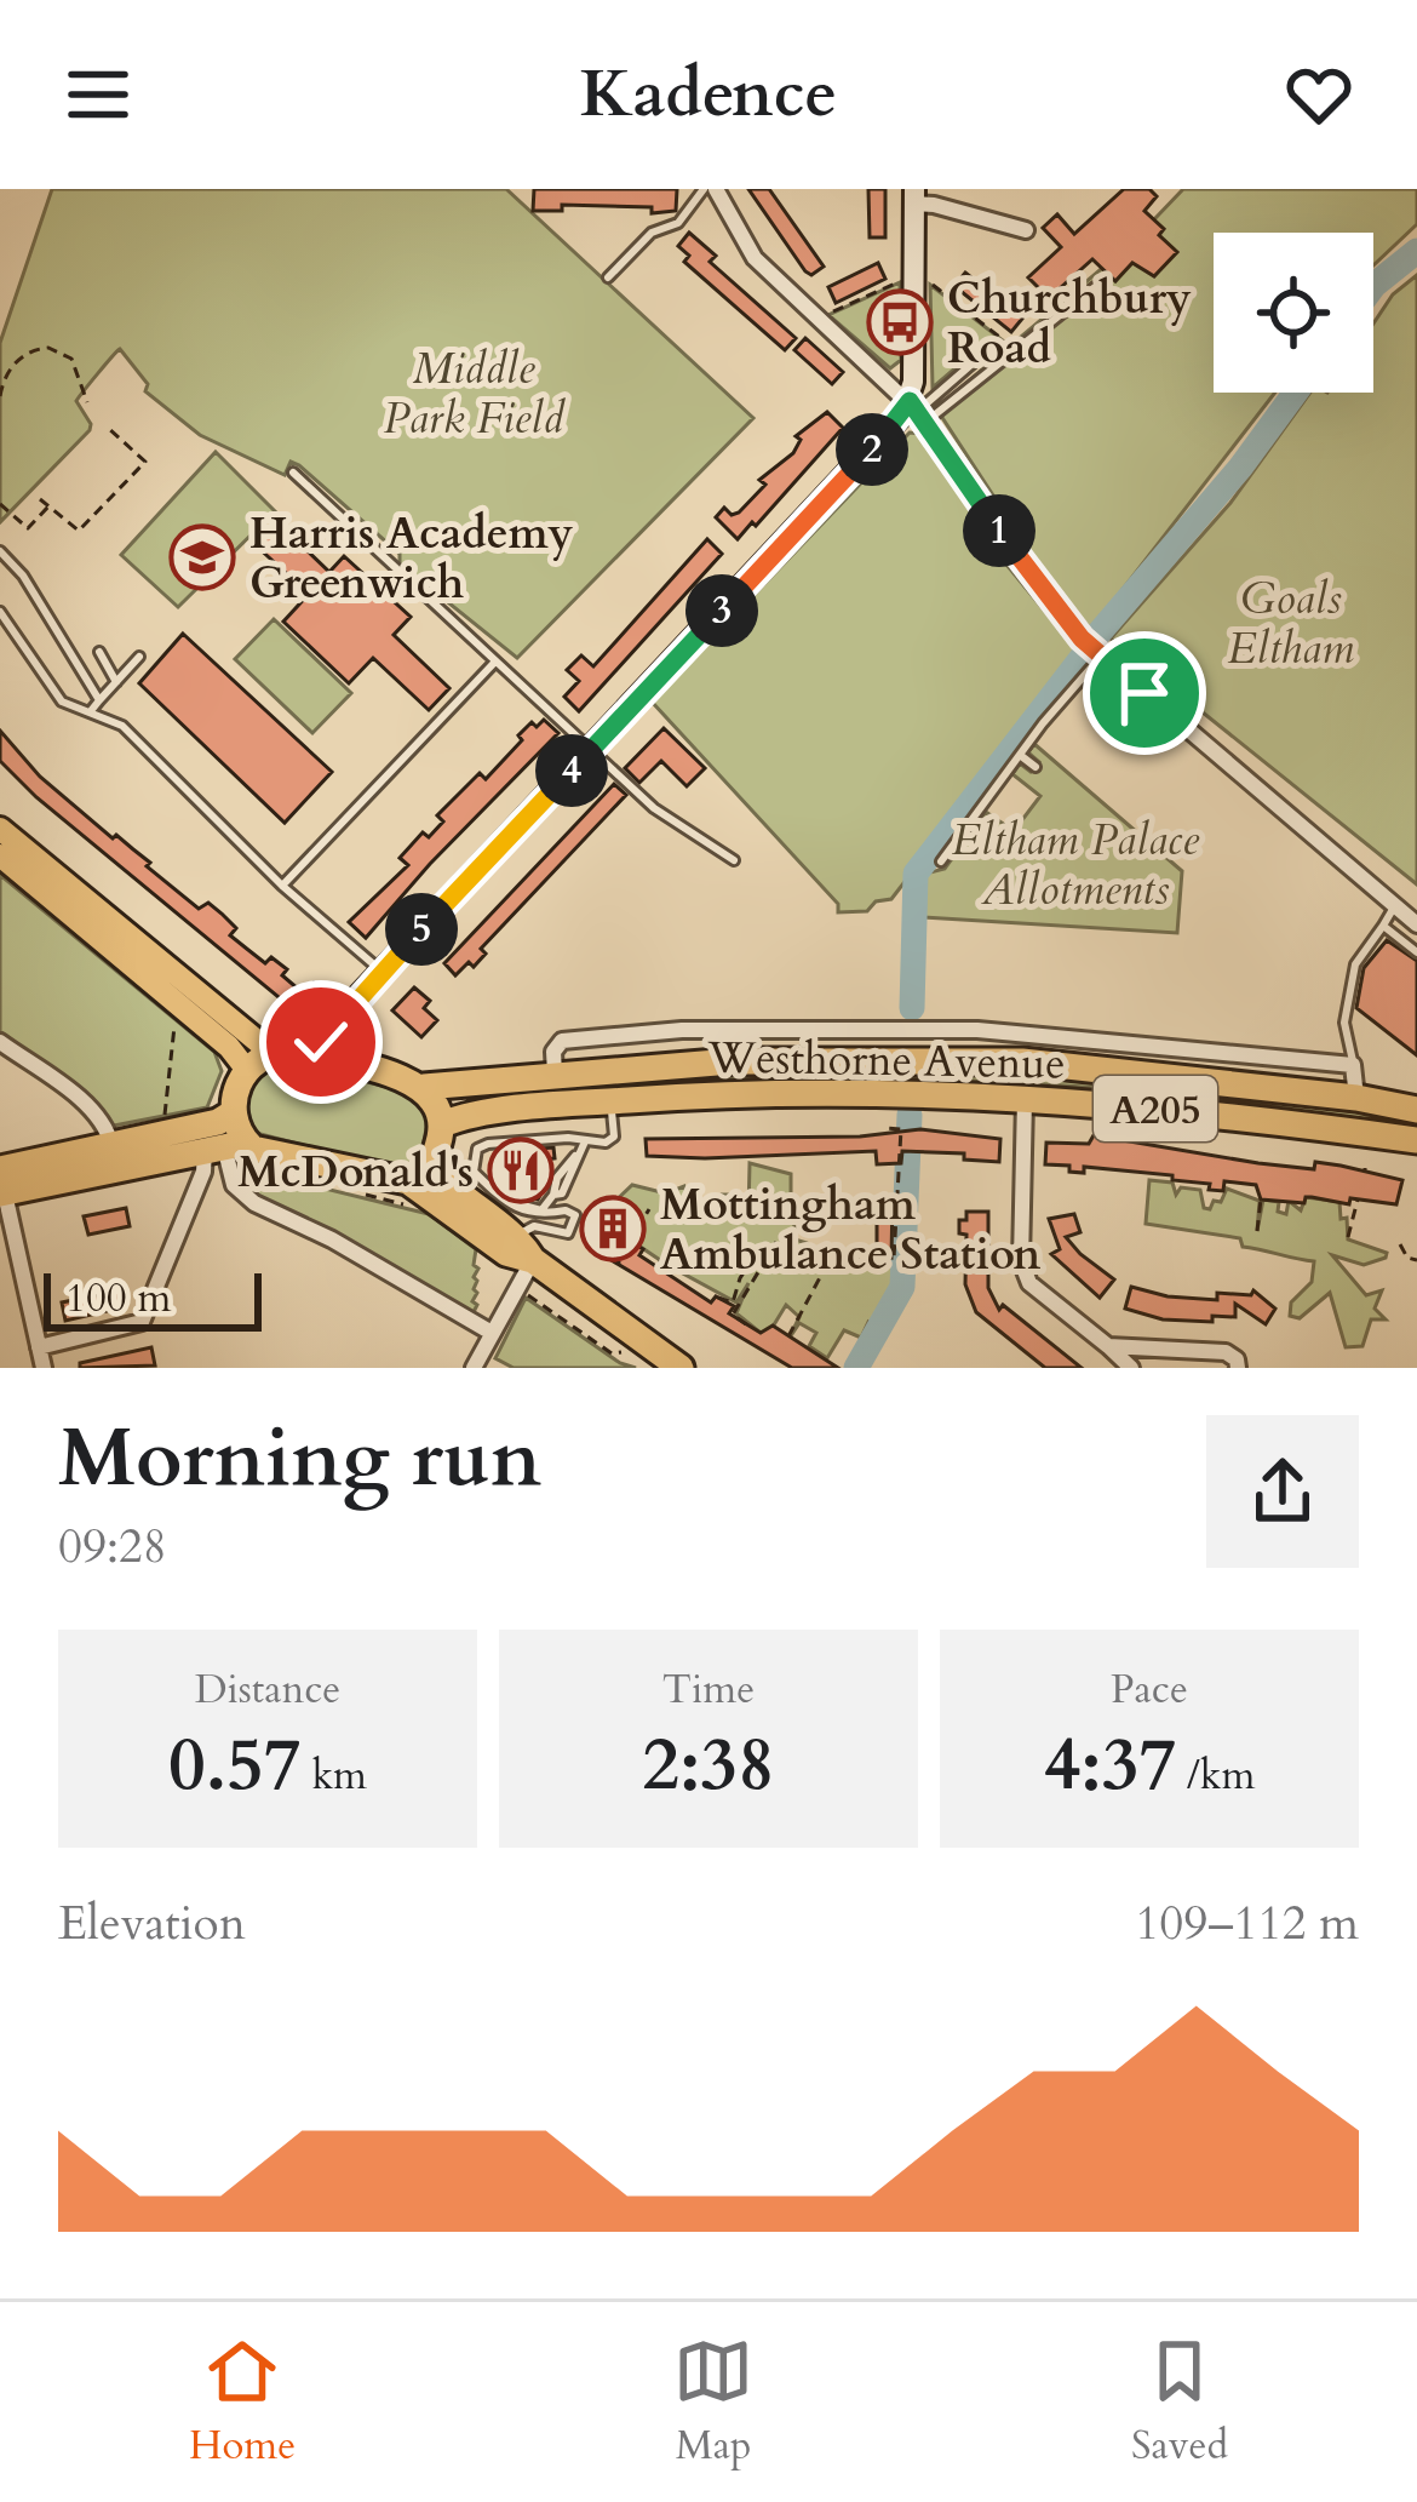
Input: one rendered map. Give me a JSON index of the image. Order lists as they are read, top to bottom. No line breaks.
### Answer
{"streets":{"highway":["Westhorne Avenue","A205"]},"crossings":[["Westhorne Avenue","A205"]],"parks":["Middle Park Field","Goals Eltham","Eltham Palace Allotments"],"places":{"bus stop":["Churchbury Road"],"school or university":["Harris Academy Greenwich"],"restaurant":["McDonald's"],"building":["Mottingham Ambulance Station"]},"scale_bar":"100 m","page":{"header":"Kadence","pins":["2","1","3","4","5"],"scale":"100 m","heading":["Morning run","09:28"],"stats":[["Distance","0.57 km"],["Time","2:38"],["Pace","4:37 /km"]],"chart":["Elevation","109–112 m"],"tabs":["Home","Map","Saved"]}}
